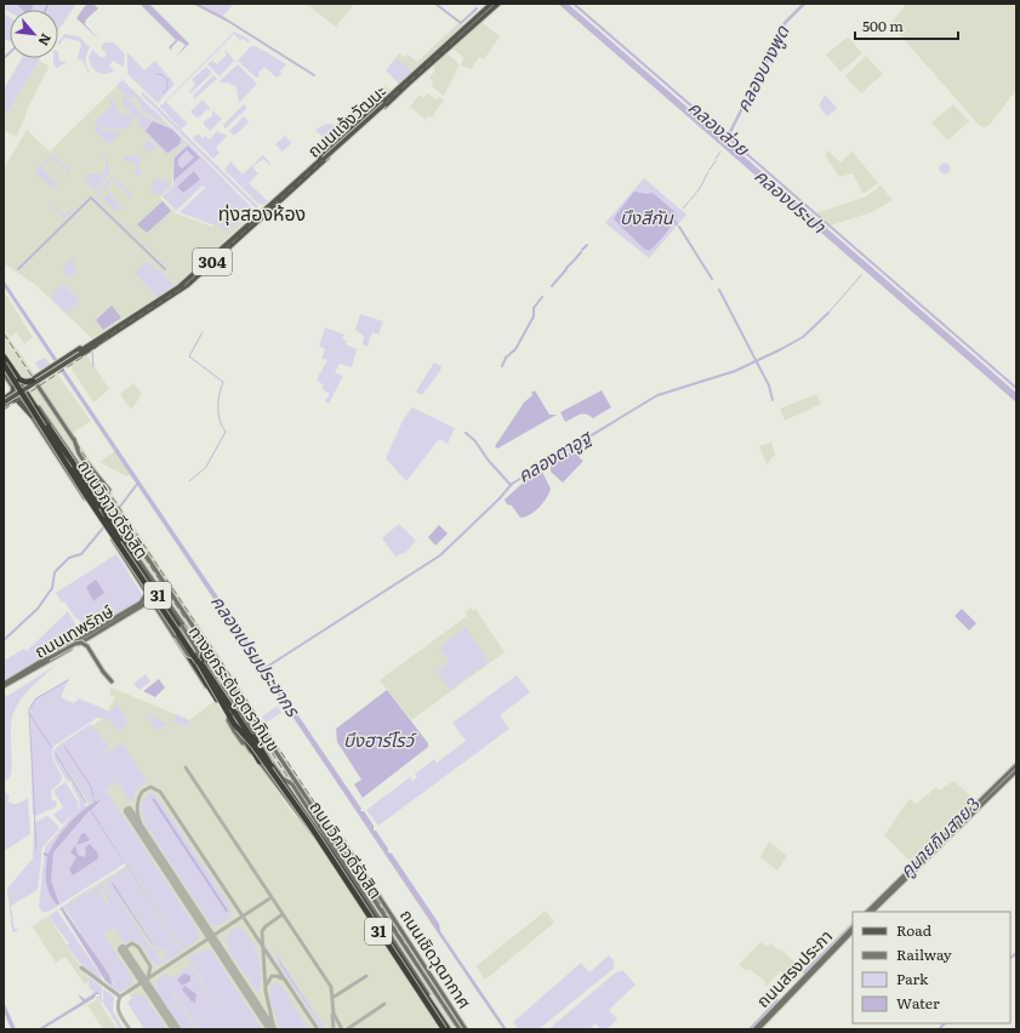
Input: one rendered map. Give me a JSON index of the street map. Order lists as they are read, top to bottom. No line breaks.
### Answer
{"streets":{"highway":["ถนนวิภาวดีรังสิต","31","ทางยกระดับอุตราภิมุข"],"main road":["ถนนแจ้งวัฒนะ","304","ถนนเทพรักษ์","ถนนเชิดวุฒากาศ","ถนนสรงประภา"]},"crossings":[["ถนนแจ้งวัฒนะ","ถนนวิภาวดีรังสิต"],["ถนนวิภาวดีรังสิต","31"],["ถนนวิภาวดีรังสิต","ถนนเทพรักษ์"],["ถนนวิภาวดีรังสิต","ทางยกระดับอุตราภิมุข"],["ถนนวิภาวดีรังสิต","ถนนเชิดวุฒากาศ"]],"districts":["ทุ่งสองห้อง"],"water":["คลองบางพูด","คลองส่วย","คลองประปา","บึงสีกัน","คลองตาอูฐ","คลองเปรมประชากร","บึงฮาร์โรว์","คูนายกิมสาย 3"],"legend":["Road","Railway","Park","Water"],"scale_bar":"500 m","north":"bottom right"}
